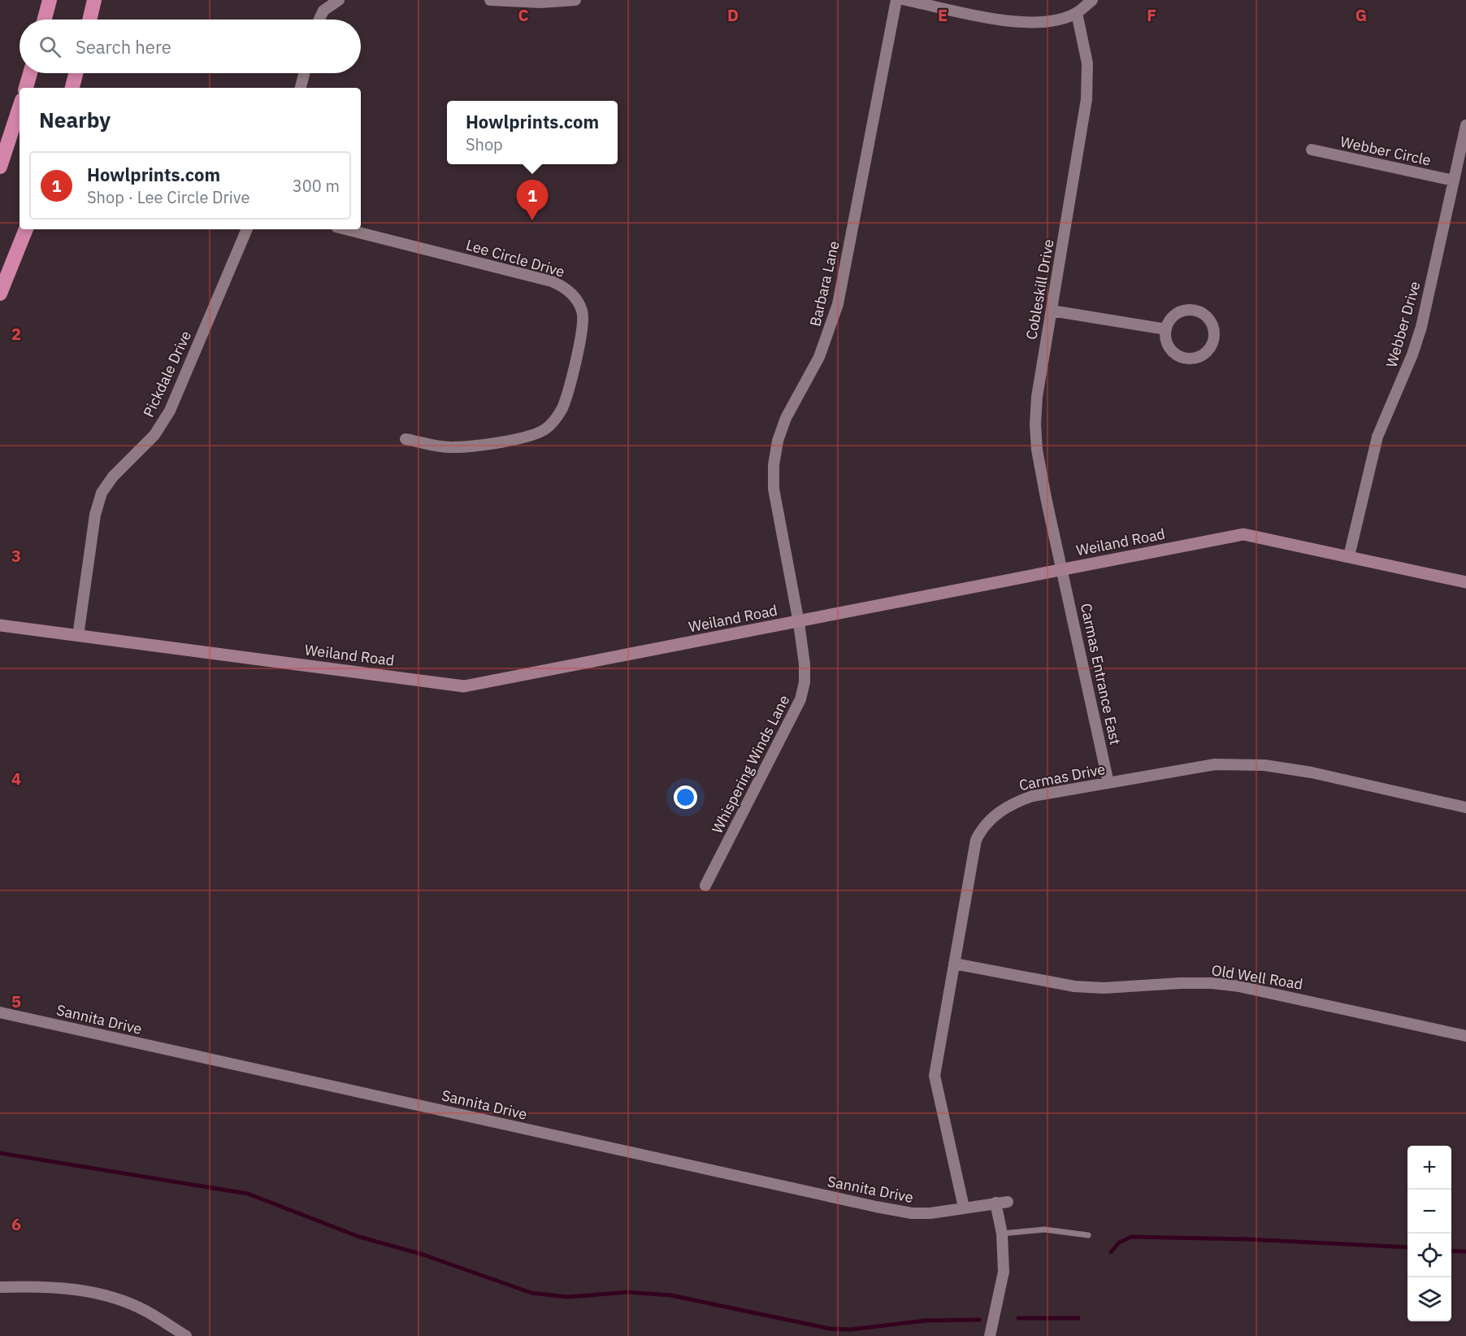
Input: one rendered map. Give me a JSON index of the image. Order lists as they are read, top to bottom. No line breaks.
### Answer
{"streets":{"street":["Webber Circle","Lee Circle Drive","Barbara Lane","Cobleskill Drive","Webber Drive","Pickdale Drive","Weiland Road","Carmas Entrance East","Whispering Winds Lane","Carmas Drive","Old Well Road","Sannita Drive"]},"crossings":[["Webber Circle","Webber Drive"],["Barbara Lane","Weiland Road"],["Barbara Lane","Whispering Winds Lane"],["Cobleskill Drive","Weiland Road"],["Cobleskill Drive","Carmas Entrance East"],["Webber Drive","Weiland Road"],["Pickdale Drive","Weiland Road"],["Weiland Road","Carmas Entrance East"],["Weiland Road","Whispering Winds Lane"],["Carmas Entrance East","Carmas Drive"],["Carmas Drive","Old Well Road"],["Carmas Drive","Sannita Drive"]],"page":{"search":"Search here","heading":"Nearby","popup":["Howlprints.com","Shop"],"list":[{"mark":"1","name":"Howlprints.com","note":"Shop · Lee Circle Drive","value":"300 m"}],"pins":"1","map_buttons":["+","−"]},"grid":{"columns":["C","D","E","F","G"],"rows":["2","3","4","5","6"]}}
